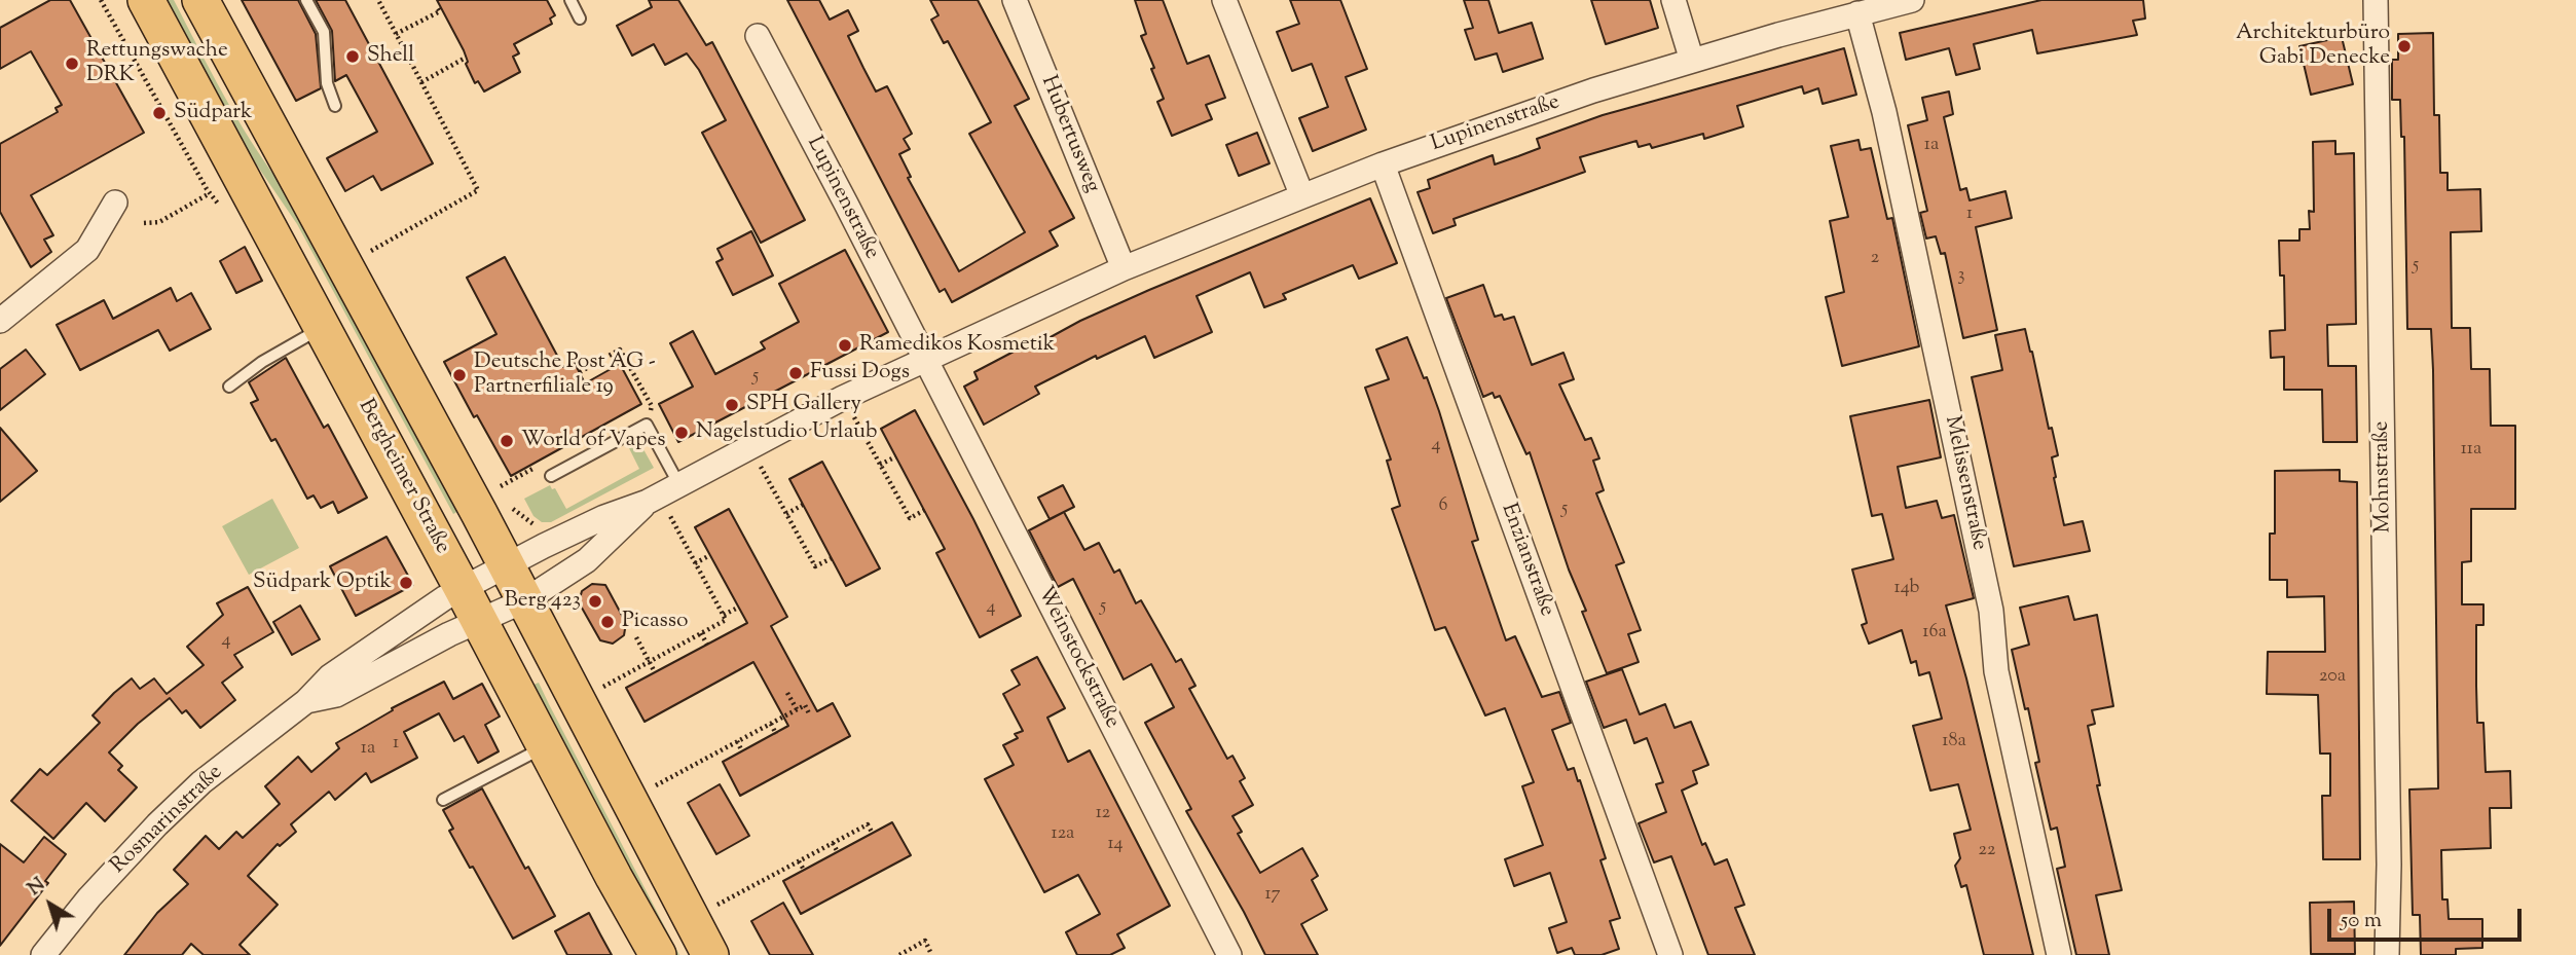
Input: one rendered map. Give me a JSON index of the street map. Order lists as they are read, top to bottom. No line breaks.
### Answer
{"streets":{"main road":["Bergheimer Straße"],"street":["Lupinenstraße","Hubertusweg","Mohnstraße","Melissenstraße","Enzianstraße","Weinstockstraße","Rosmarinstraße"]},"crossings":[["Lupinenstraße","Hubertusweg"],["Lupinenstraße","Bergheimer Straße"],["Lupinenstraße","Melissenstraße"],["Lupinenstraße","Enzianstraße"],["Lupinenstraße","Weinstockstraße"],["Lupinenstraße","Rosmarinstraße"],["Bergheimer Straße","Rosmarinstraße"]],"places":["Architekturbüro Gabi Denecke","Shell","Rettungswache DRK","Südpark","Ramedikos Kosmetik","Fussi Dogs","Deutsche Post AG - Partnerfiliale 19","SPH Gallery","Nagelstudio Urlaub","World of Vapes","Südpark Optik","Berg 423","Picasso"],"house_numbers":["1a","1","2","5","3","5","4","11a","6","5","14b","5","4","16a","4","20a","18a","1","1a","12","12a","14","22","17"],"scale_bar":"50 m","north":"top left"}
